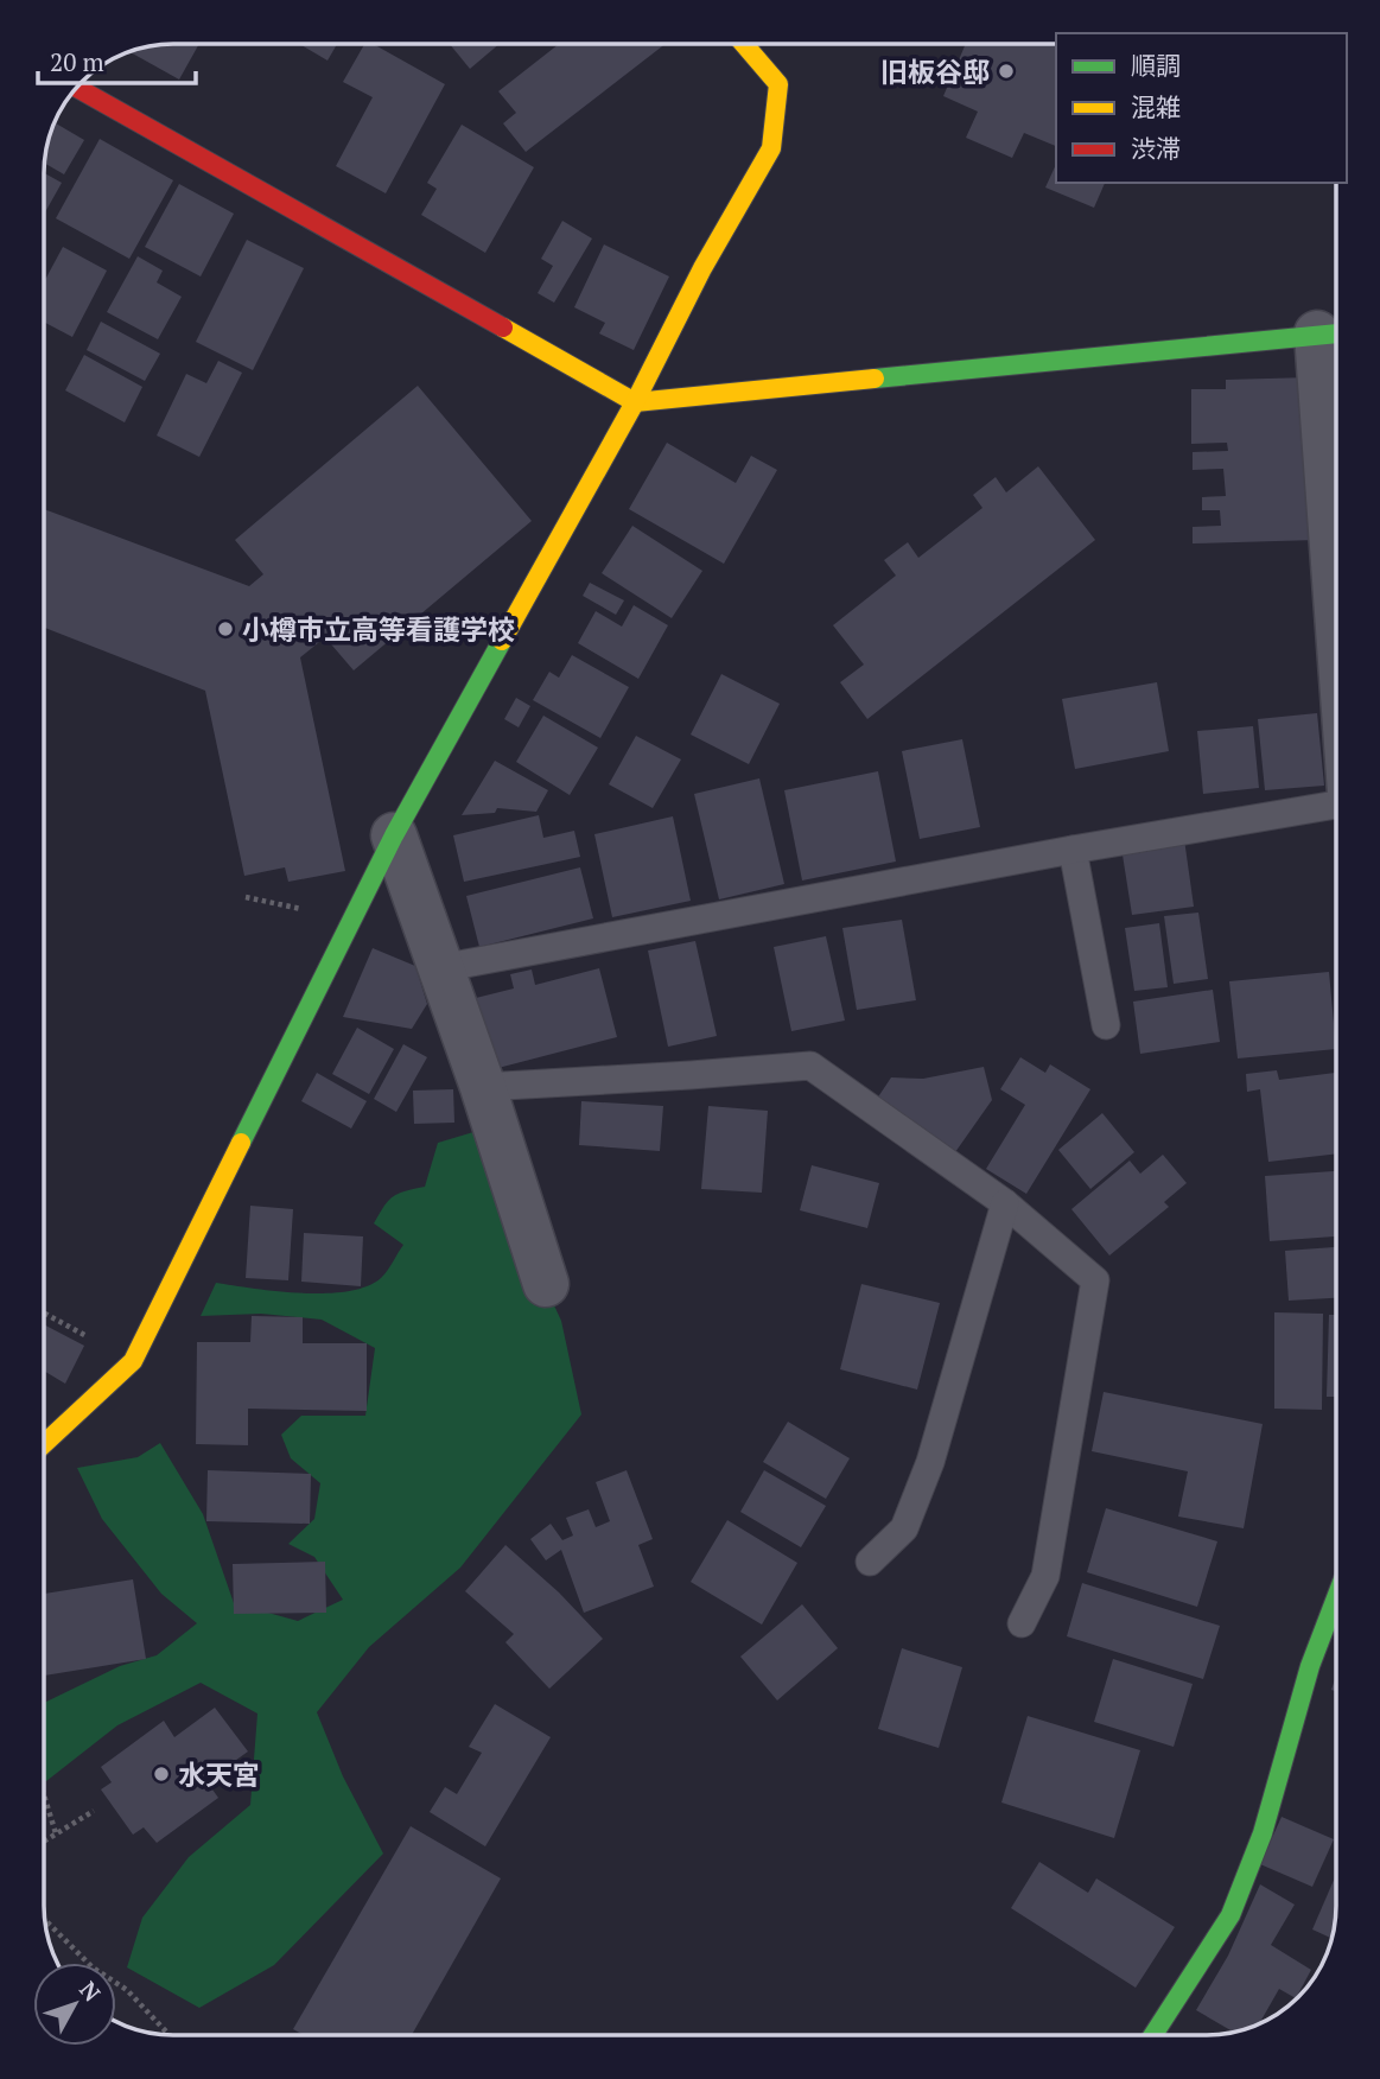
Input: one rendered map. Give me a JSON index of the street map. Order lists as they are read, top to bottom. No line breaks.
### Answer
{"places":["旧板谷邸","小樽市立高等看護学校","水天宮"],"legend":["順調","混雑","渋滞"],"scale_bar":"20 m","north":"top right"}
